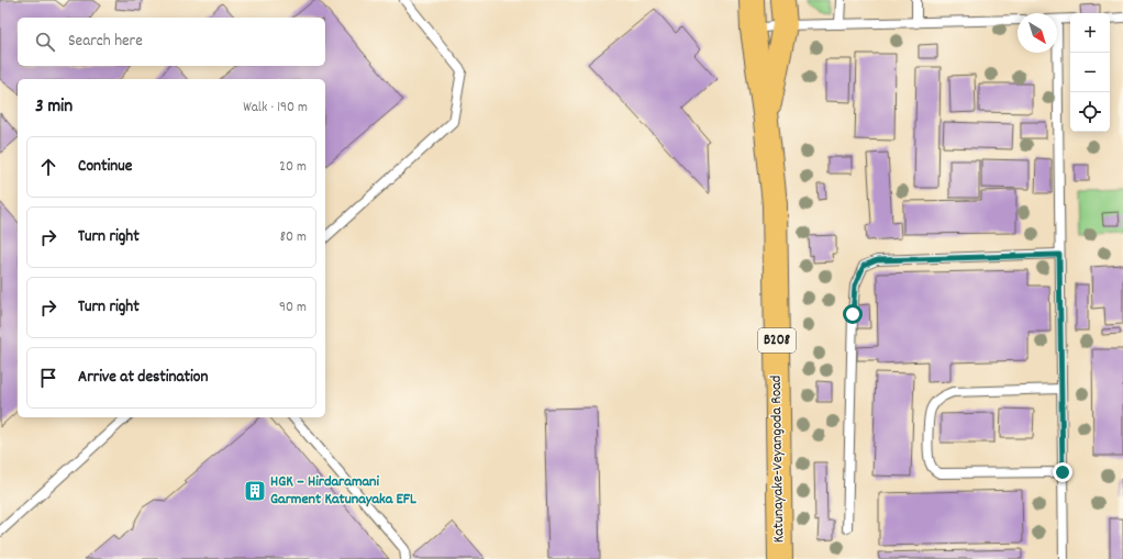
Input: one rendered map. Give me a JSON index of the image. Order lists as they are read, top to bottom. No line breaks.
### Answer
{"streets":{"main road":["B208","Katunayake-Veyangoda Road"]},"places":{"building":["HGK – Hirdaramani Garment Katunayaka EFL"]},"north":"bottom right","page":{"map_buttons":["+","−"],"search":"Search here","heading":["3 min","Walk · 190 m"],"list":[["Continue","20 m"],["Turn right","80 m"],["Turn right","90 m"],"Arrive at destination"]}}
